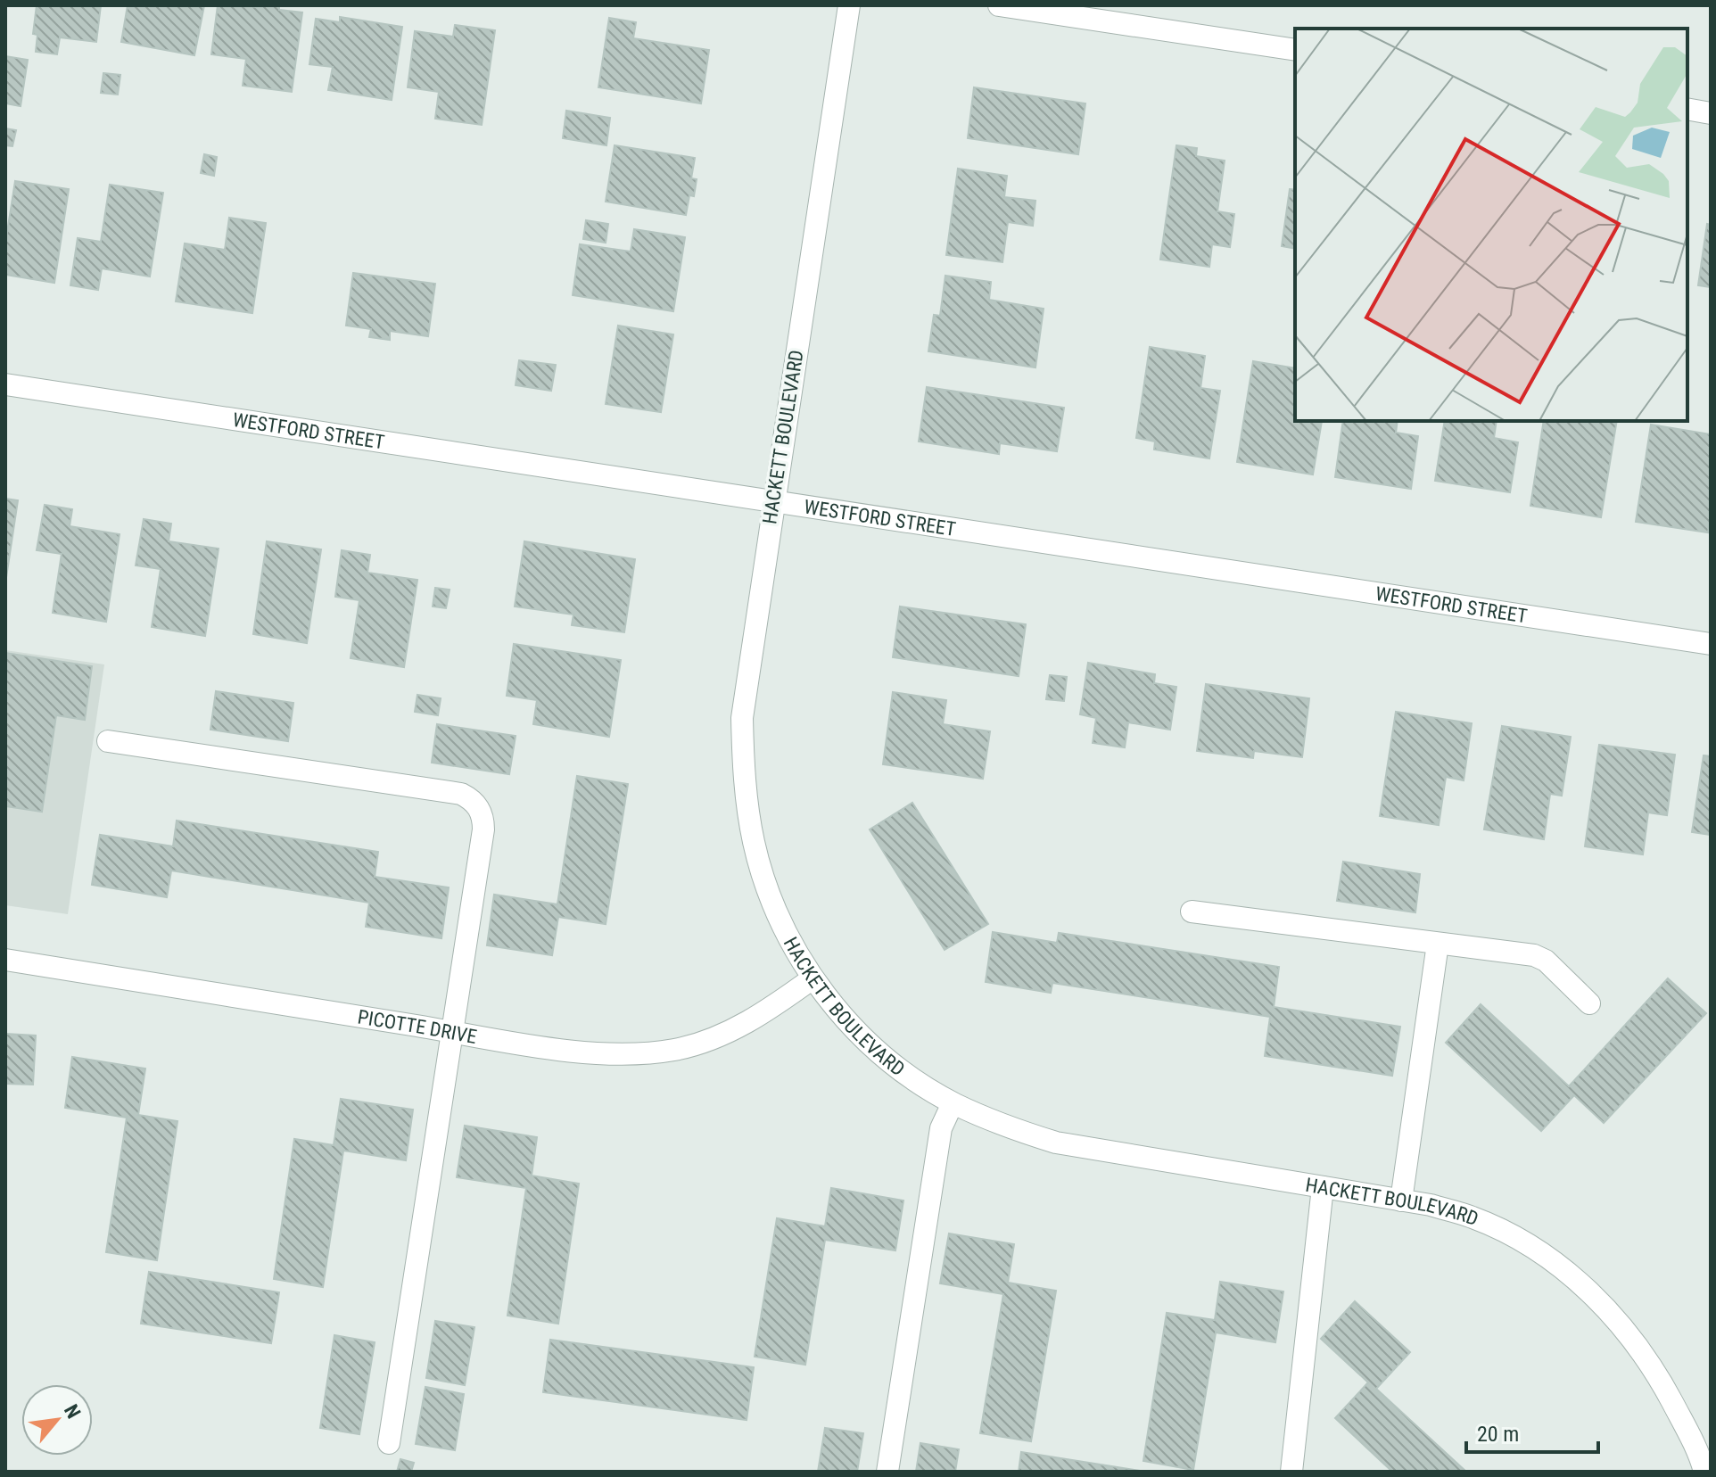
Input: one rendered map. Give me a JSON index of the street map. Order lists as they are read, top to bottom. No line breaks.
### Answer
{"streets":{"street":["WESTFORD STREET","HACKETT BOULEVARD","PICOTTE DRIVE"]},"crossings":[["WESTFORD STREET","HACKETT BOULEVARD"],["HACKETT BOULEVARD","PICOTTE DRIVE"]],"scale_bar":"20 m","north":"top right"}
